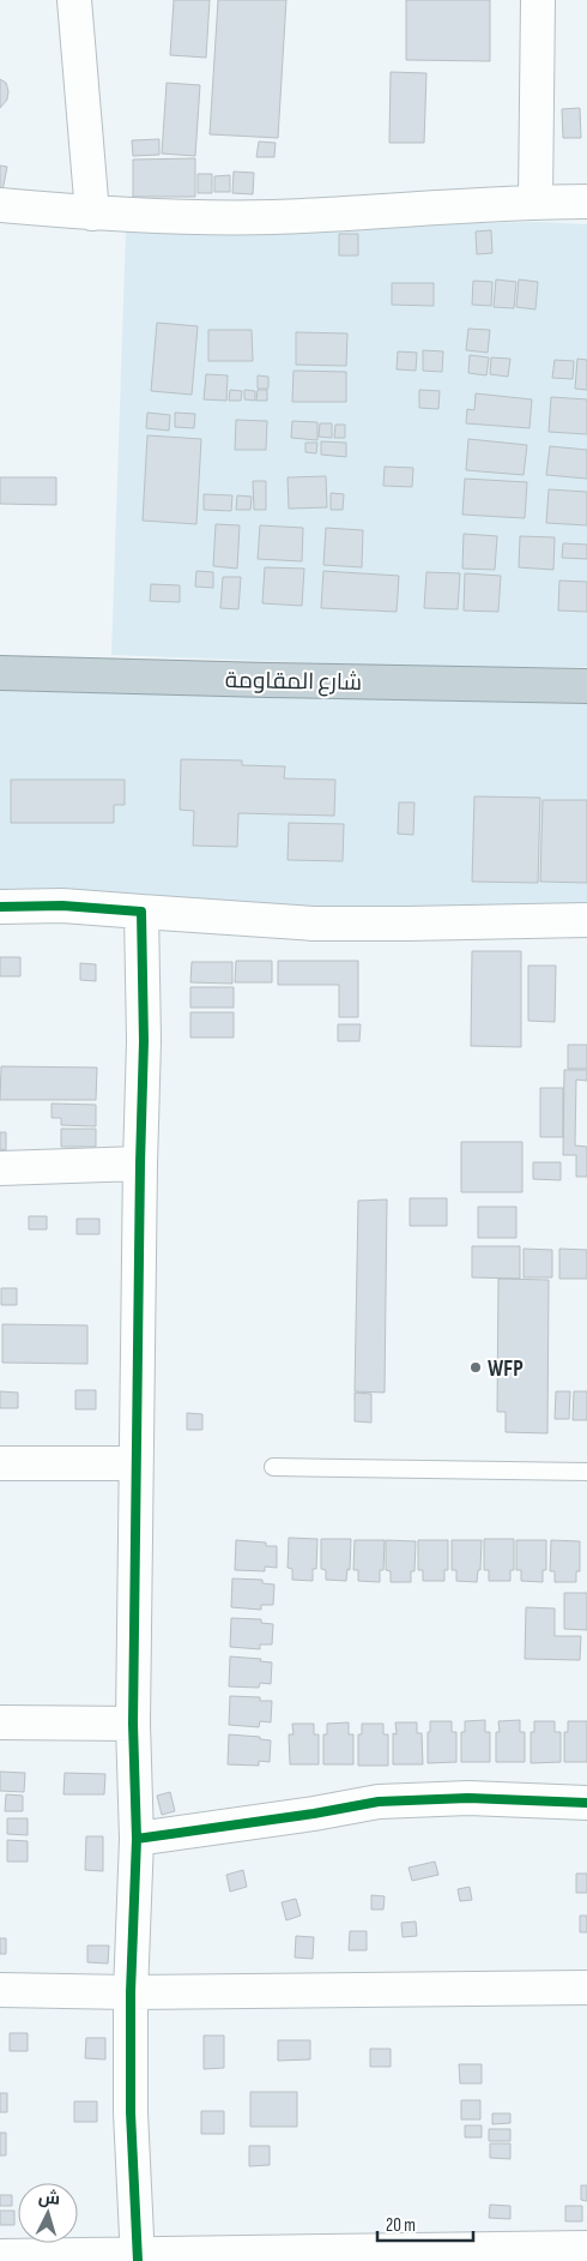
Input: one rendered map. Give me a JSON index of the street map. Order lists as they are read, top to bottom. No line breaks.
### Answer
{"streets":{"highway":["شارع المقاومة"]},"places":["WFP"],"scale_bar":"20 m","north":"top"}
